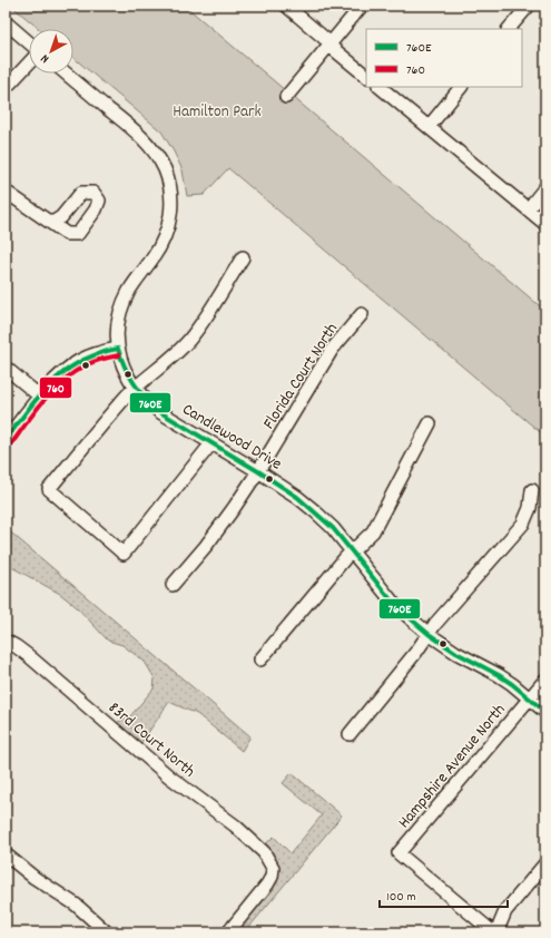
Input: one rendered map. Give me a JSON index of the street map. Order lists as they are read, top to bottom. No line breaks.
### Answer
{"streets":{"street":["Florida Court North","Candlewood Drive","83rd Court North","Hampshire Avenue North"]},"crossings":[["Florida Court North","Candlewood Drive"],["Candlewood Drive","Hampshire Avenue North"]],"parks":["Hamilton Park"],"lines":["transit line 760E","transit line 760"],"legend":["760E","760"],"scale_bar":"100 m","north":"bottom left"}
